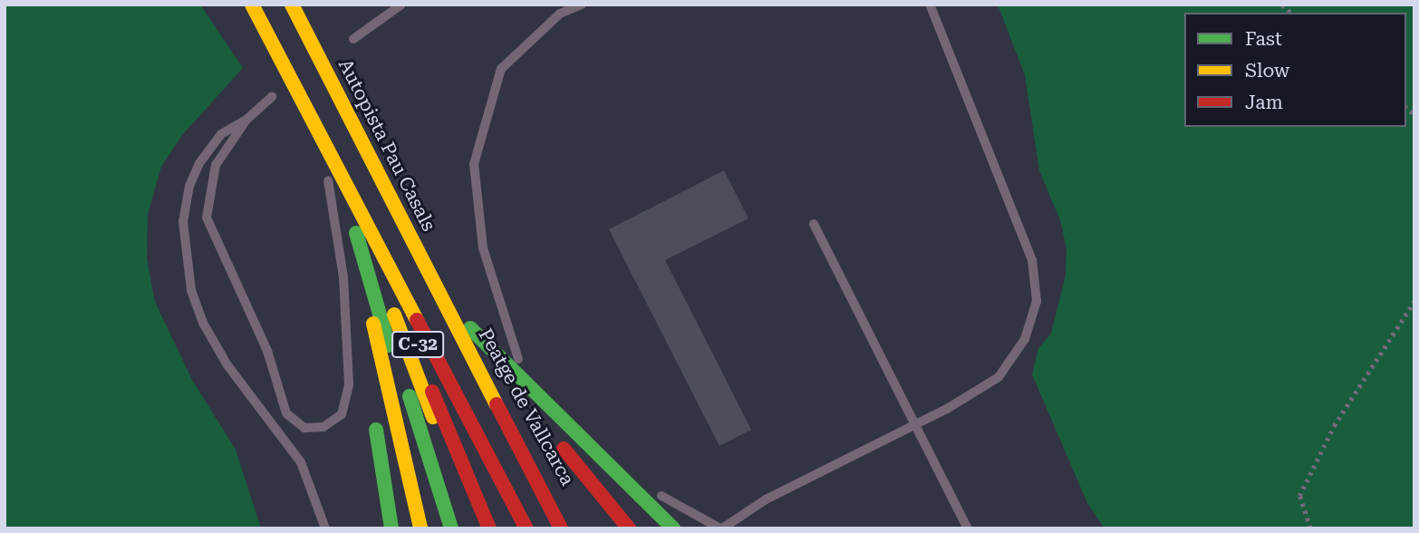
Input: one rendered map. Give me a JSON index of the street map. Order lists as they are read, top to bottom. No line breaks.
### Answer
{"streets":{"highway":["Autopista Pau Casals","C-32","Peatge de Vallcarca"]},"crossings":[["Autopista Pau Casals","Peatge de Vallcarca"]],"legend":["Fast","Slow","Jam"]}
